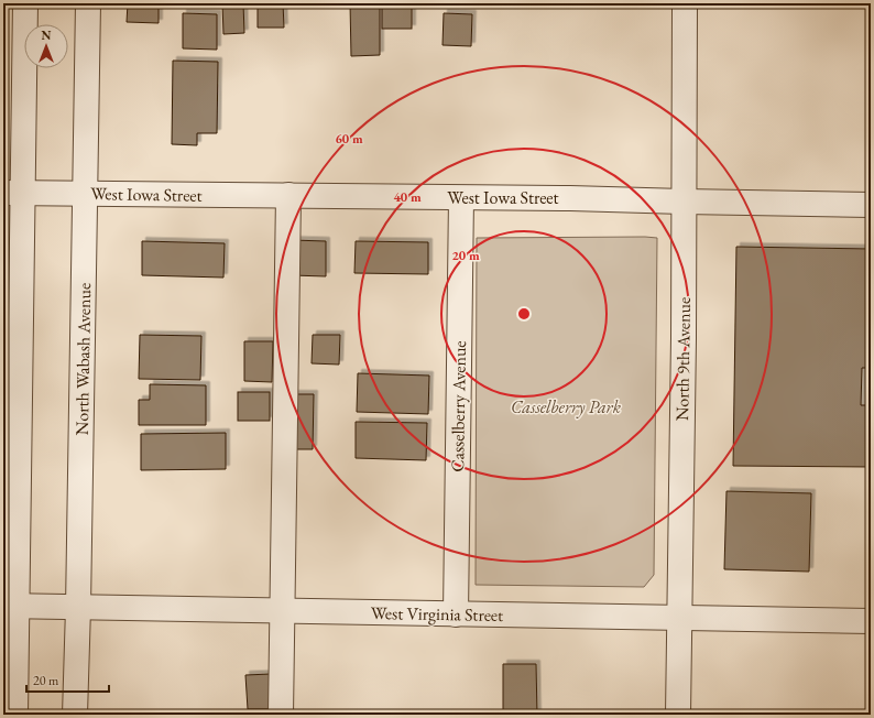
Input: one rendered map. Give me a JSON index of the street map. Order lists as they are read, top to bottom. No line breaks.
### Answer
{"streets":{"street":["West Iowa Street","North Wabash Avenue","North 9th Avenue","Casselberry Avenue","West Virginia Street"]},"crossings":[["West Iowa Street","North Wabash Avenue"],["West Iowa Street","North 9th Avenue"],["West Iowa Street","Casselberry Avenue"],["North Wabash Avenue","West Virginia Street"],["North 9th Avenue","West Virginia Street"],["Casselberry Avenue","West Virginia Street"]],"parks":["Casselberry Park"],"scale_bar":"20 m","north":"top","rings":["60 m","40 m","20 m"]}
